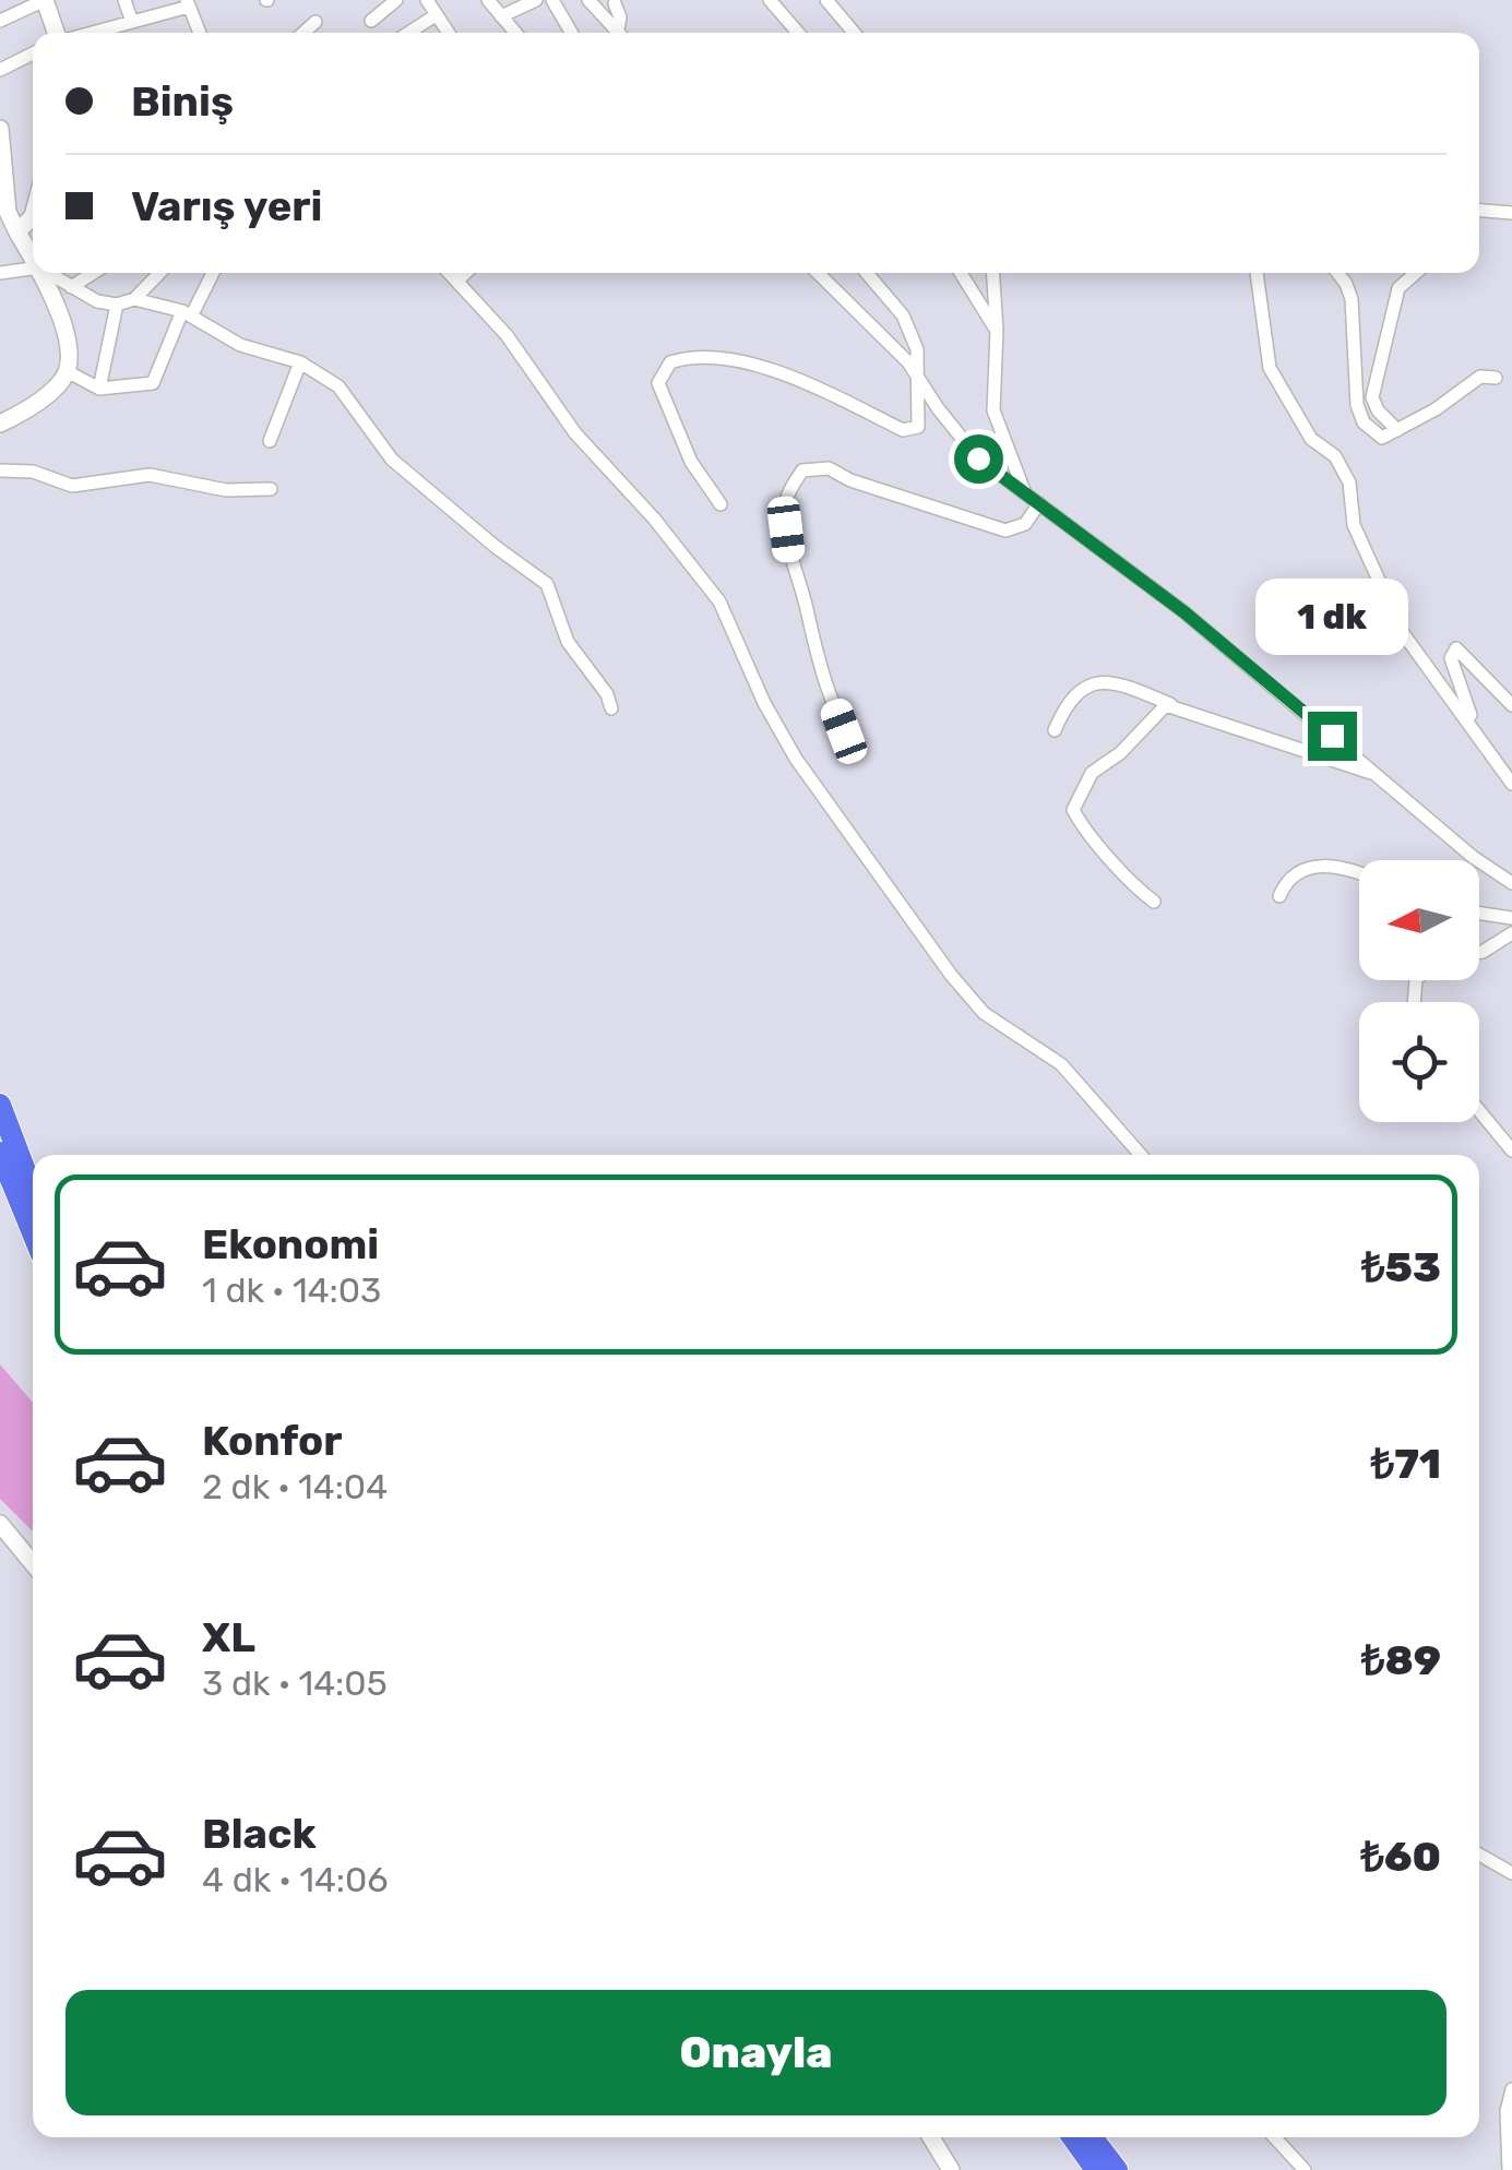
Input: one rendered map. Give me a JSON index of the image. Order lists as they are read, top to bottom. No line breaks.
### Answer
{"north":"left","page":{"banner":["Biniş","Varış yeri"],"bubble":"1 dk","list":[{"name":"Ekonomi","note":"1 dk · 14:03","value":"₺53"},{"name":"Konfor","note":"2 dk · 14:04","value":"₺71"},{"name":"XL","note":"3 dk · 14:05","value":"₺89"},{"name":"Black","note":"4 dk · 14:06","value":"₺60"}],"buttons":"Onayla"}}
